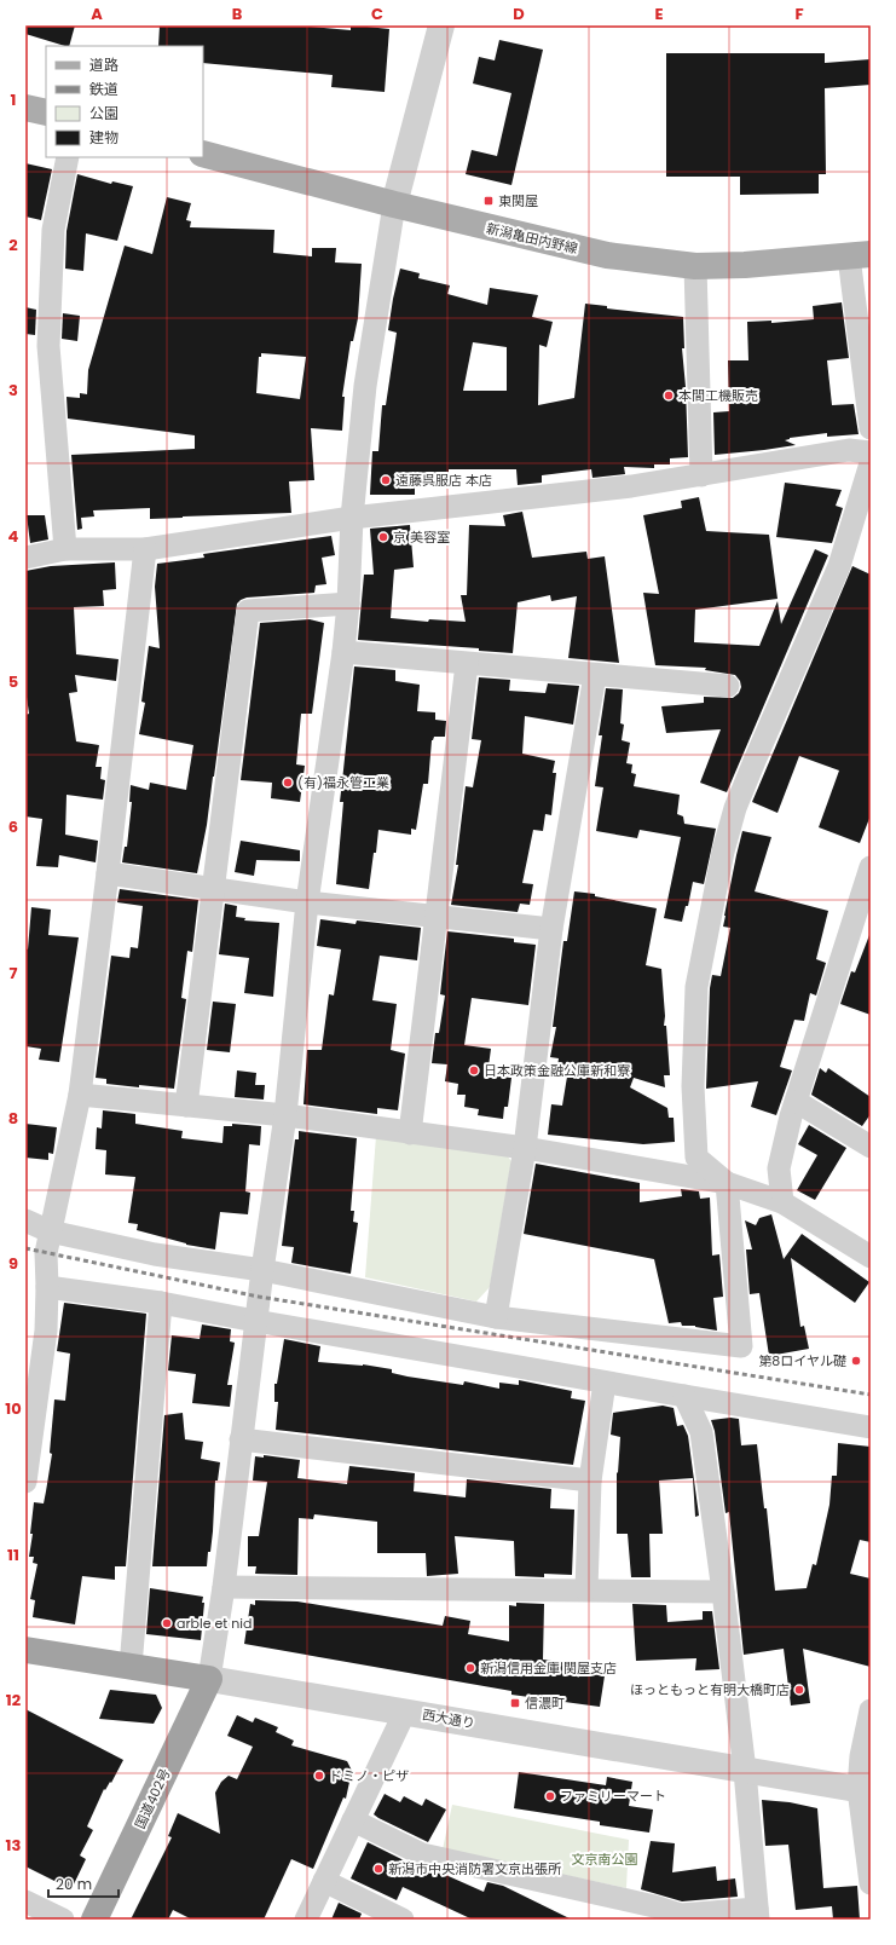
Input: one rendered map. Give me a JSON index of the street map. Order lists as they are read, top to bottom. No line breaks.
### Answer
{"streets":{"highway":["西大通り","国道402号"],"main road":["新潟亀田内野線"]},"crossings":[["西大通り","国道402号"]],"parks":["文京南公園"],"places":{"transit":["東関屋","信濃町"],"other":["本間工機販売","遠藤呉服店 本店","京 美容室","(有)福永管工業","日本政策金融公庫新和寮","第8ロイヤル礎","arble et nid","新潟信用金庫 関屋支店","ほっともっと有明大橋町店","ドミノ・ピザ","ファミリーマート","新潟市中央消防署文京出張所"]},"legend":["道路","鉄道","公園","建物"],"scale_bar":"20 m","grid":{"columns":["A","B","C","D","E","F"],"rows":["1","2","3","4","5","6","7","8","9","10","11","12","13"]}}
